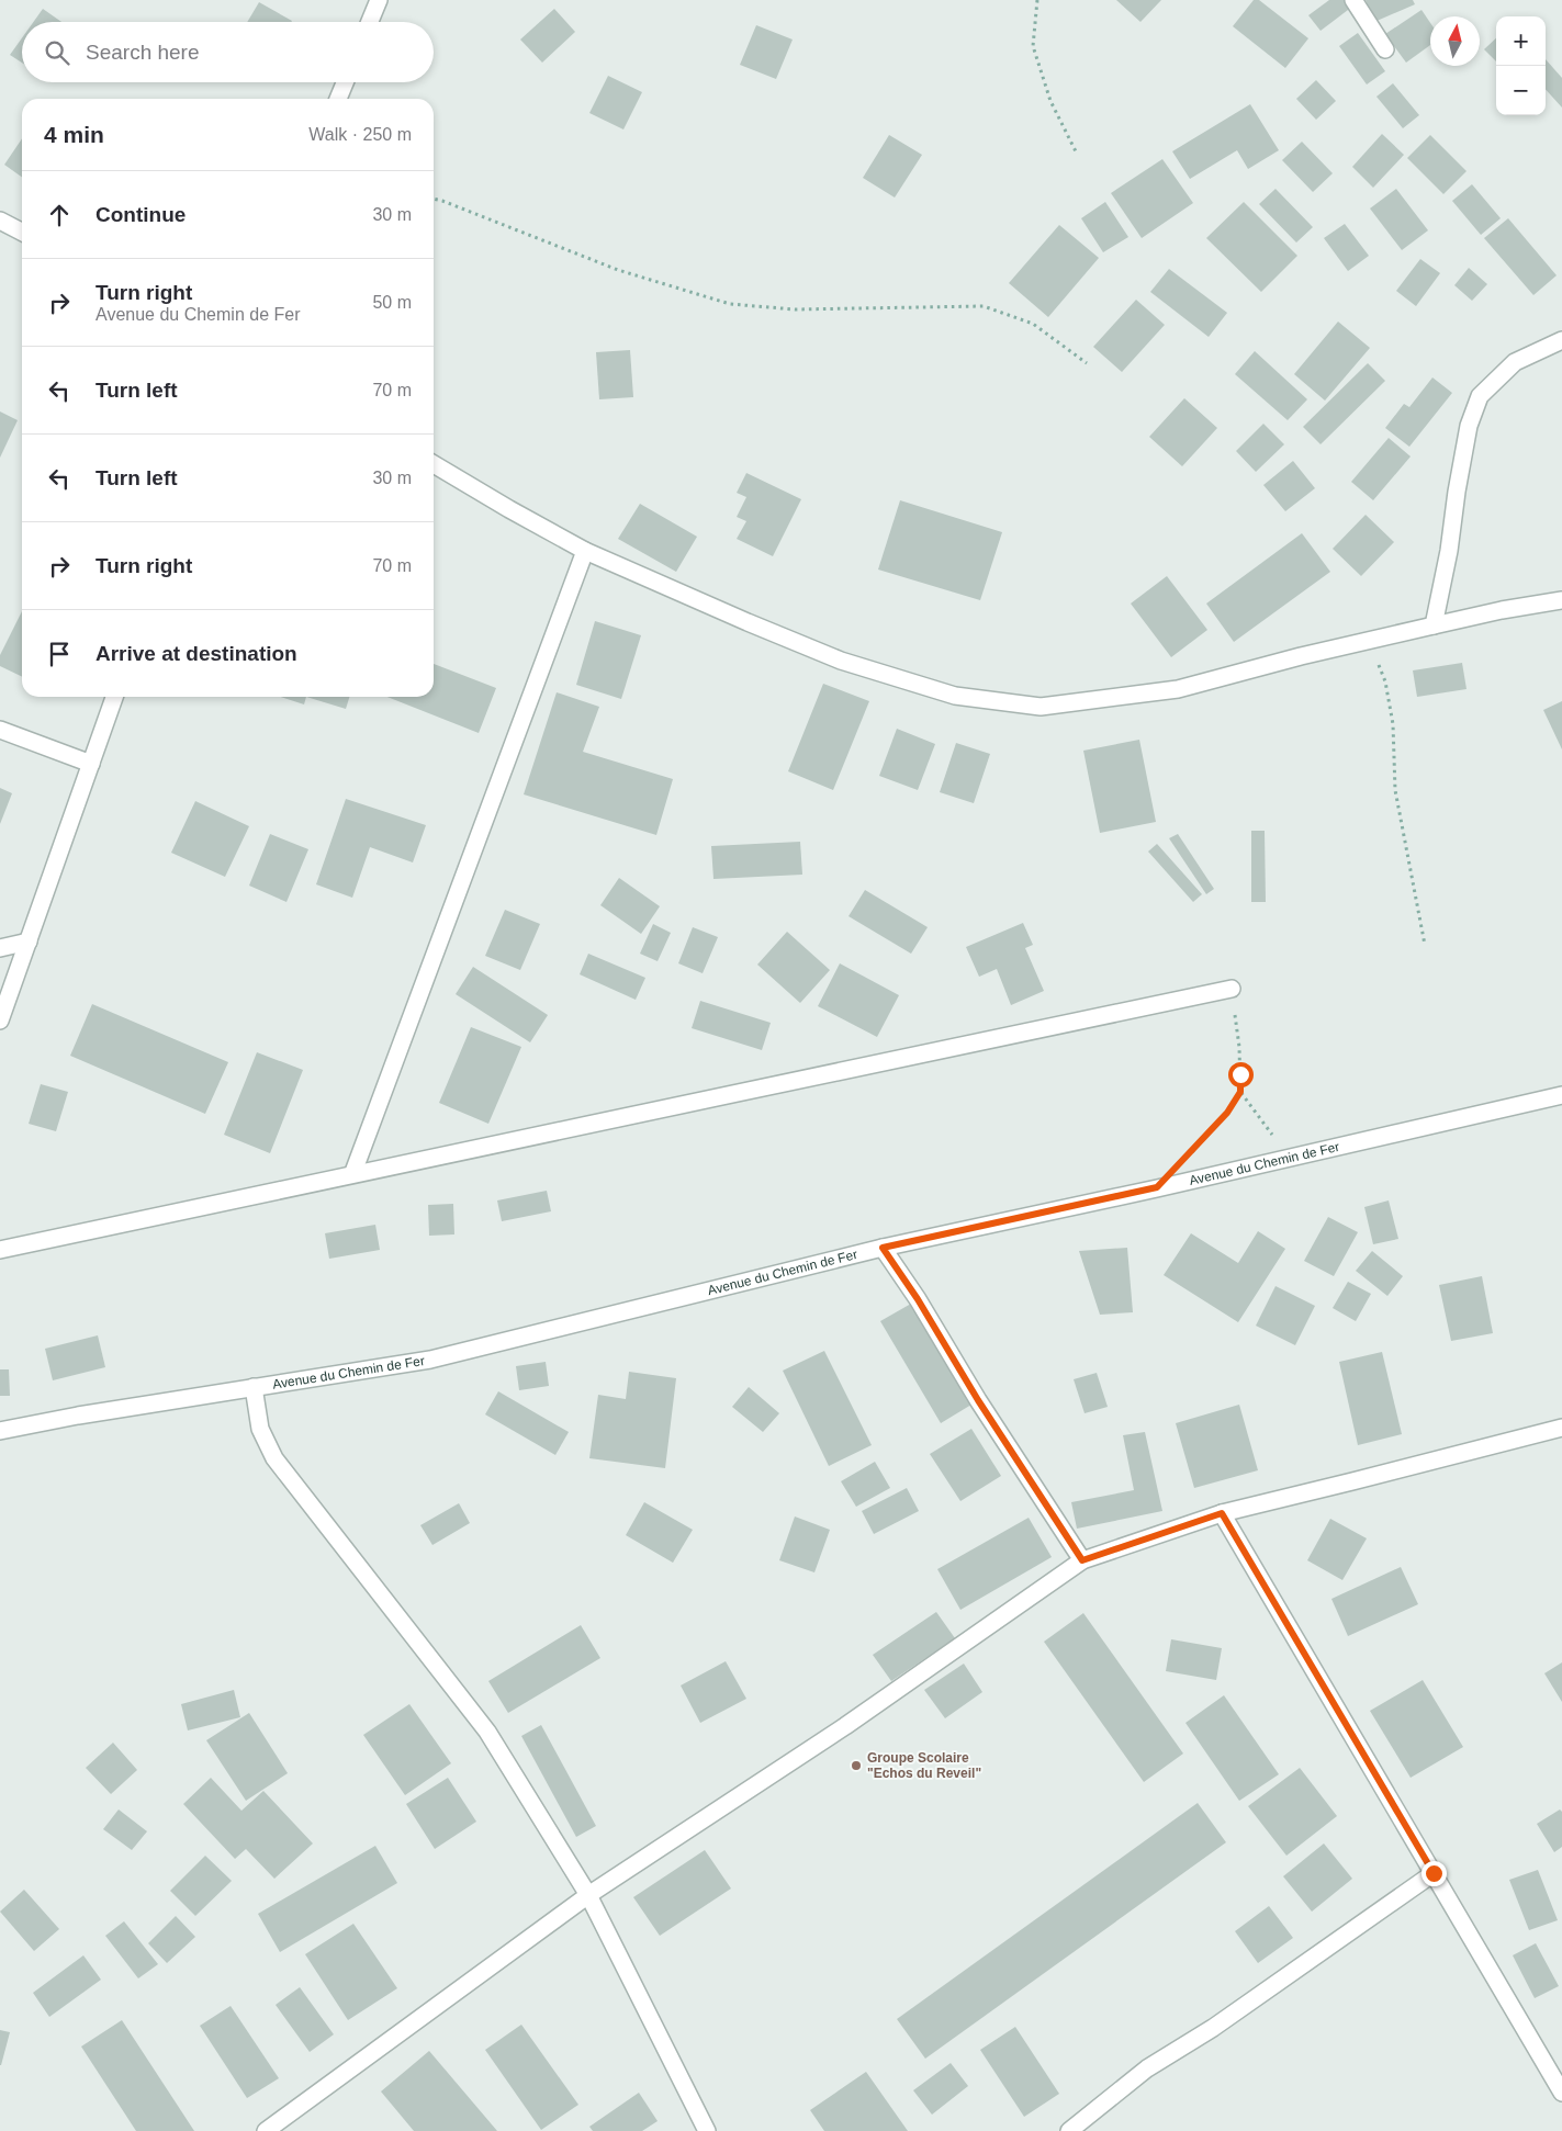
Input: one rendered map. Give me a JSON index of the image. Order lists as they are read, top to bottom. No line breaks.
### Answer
{"streets":{"street":["Avenue du Chemin de Fer"]},"places":["Groupe Scolaire \"Echos du Reveil\""],"north":"top","page":{"map_buttons":["+","−"],"search":"Search here","heading":["4 min","Walk · 250 m"],"list":[["Continue","30 m"],["Turn right","Avenue du Chemin de Fer","50 m"],["Turn left","70 m"],["Turn left","30 m"],["Turn right","70 m"],"Arrive at destination"]}}
